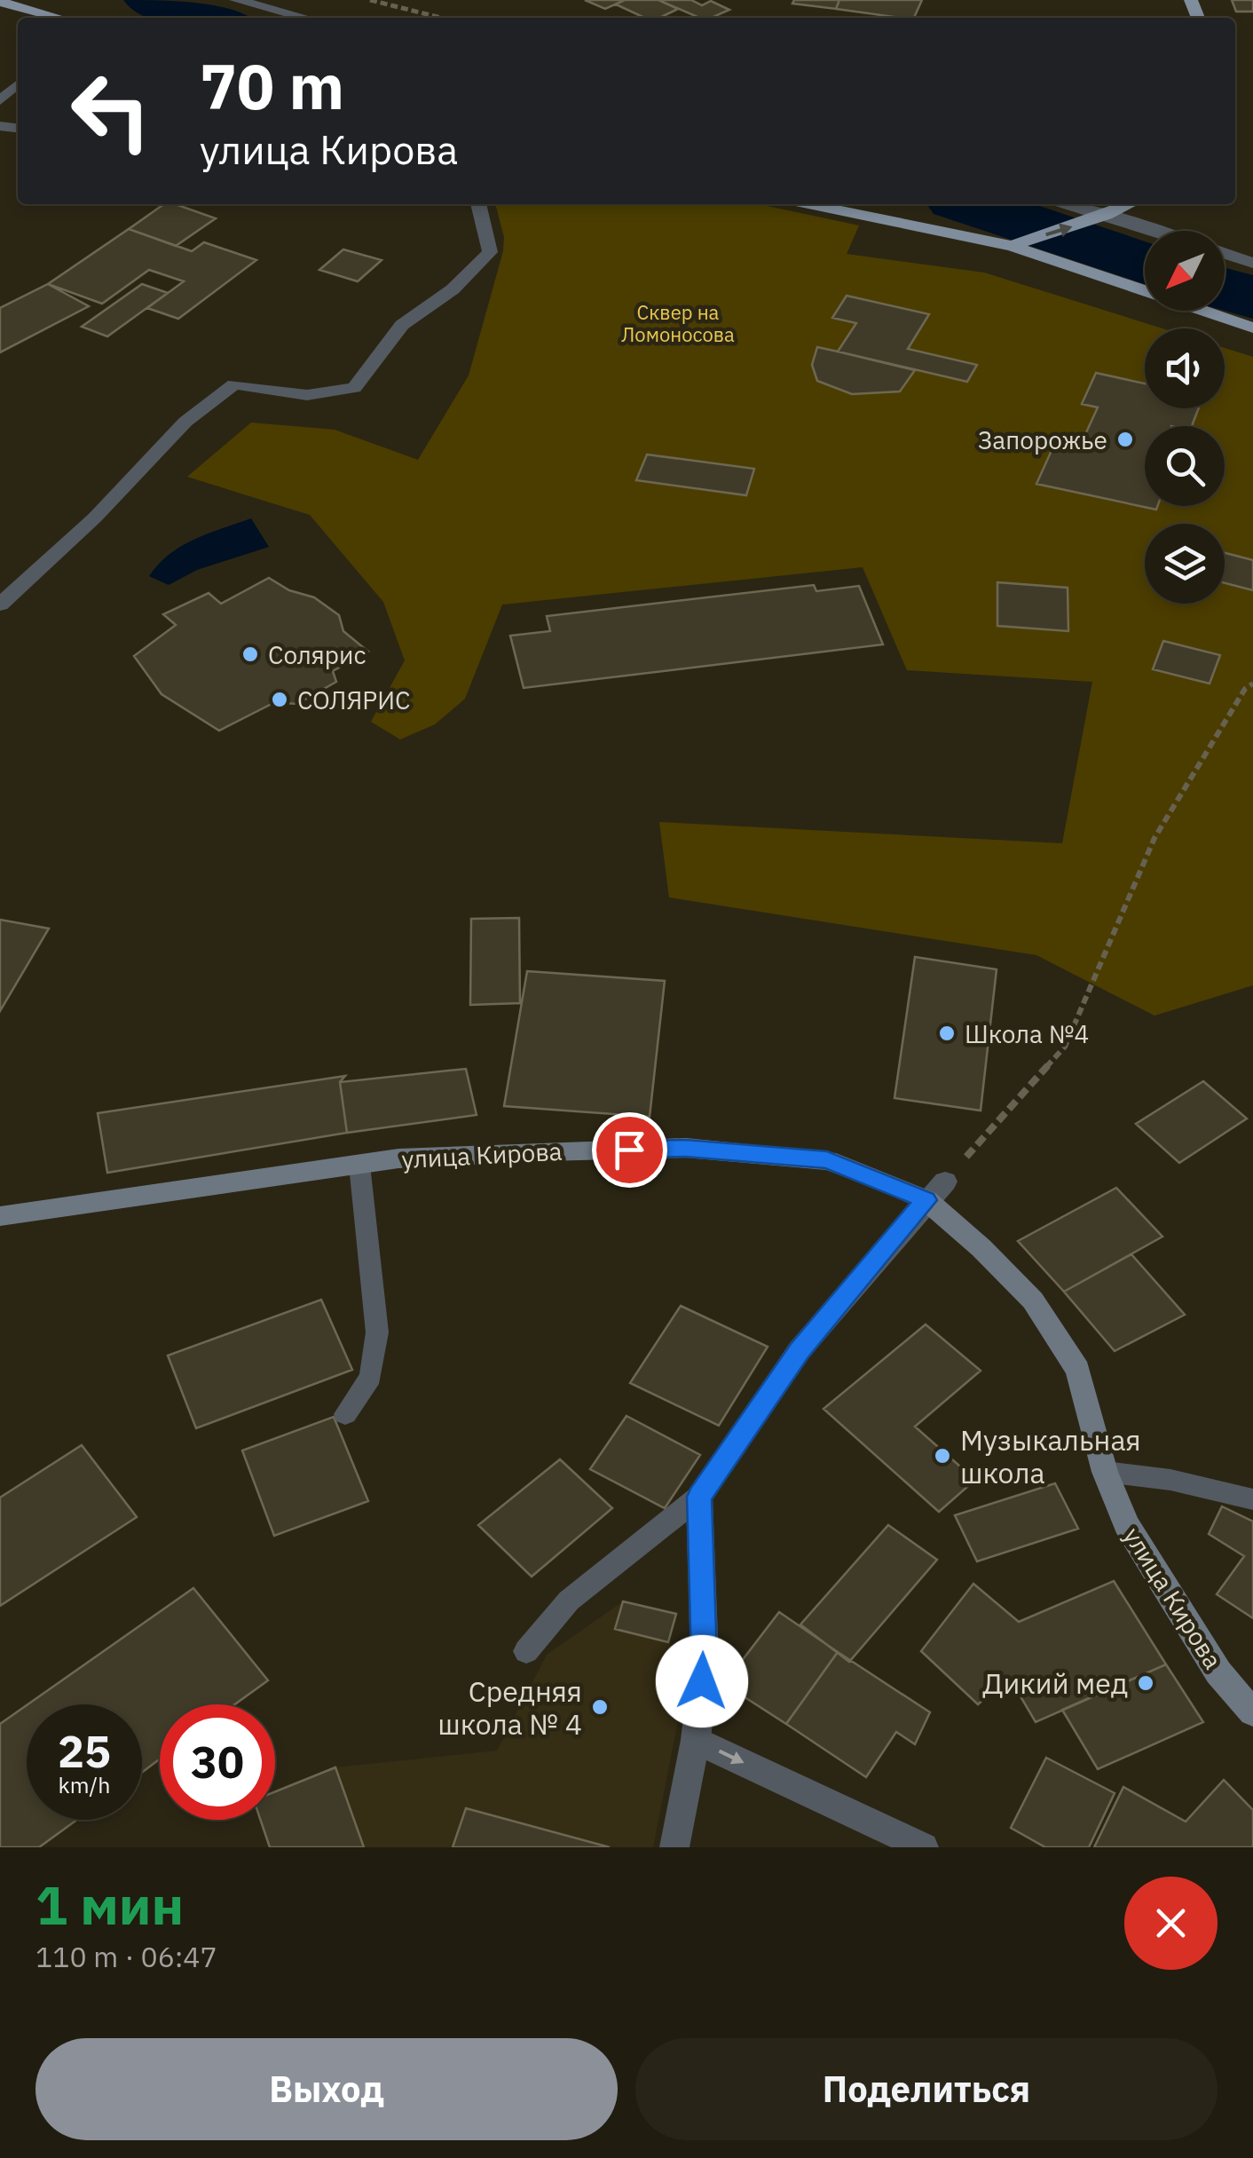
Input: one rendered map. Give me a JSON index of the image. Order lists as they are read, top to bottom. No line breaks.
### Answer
{"streets":{"main road":["улица Кирова"]},"parks":["Сквер на Ломоносова"],"places":["Запорожье","Солярис","СОЛЯРИС","Школа №4","Музыкальная школа","Дикий мед","Средняя школа № 4"],"north":"bottom left","page":{"turn":["70 m","улица Кирова"],"speed":"25 km/h","limit":"30","heading":["1 мин","110 m · 06:47"],"buttons":["Выход","Поделиться"]}}
